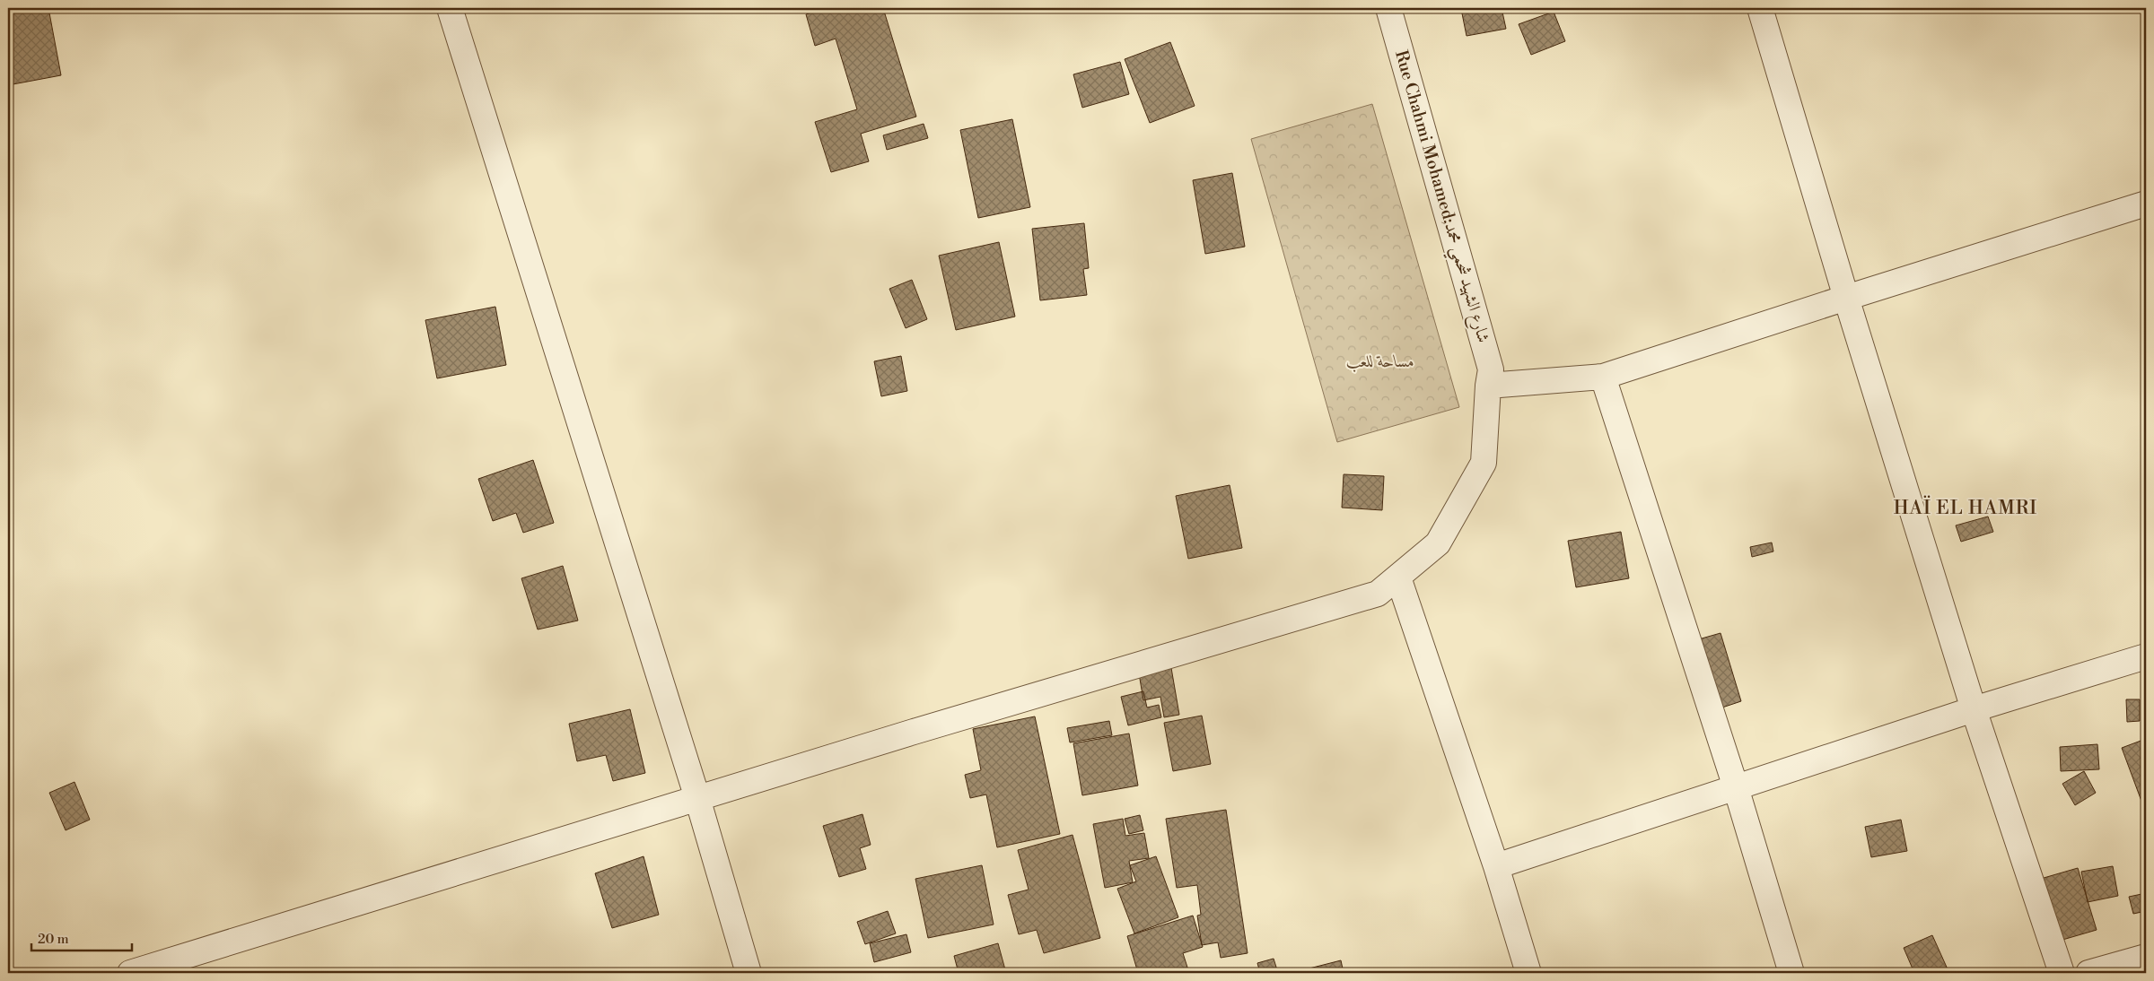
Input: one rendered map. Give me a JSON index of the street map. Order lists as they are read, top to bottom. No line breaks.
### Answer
{"streets":{"street":["Rue Chahmi Mohamed;شارع الشهيد شحمي محمد"]},"districts":["HAÏ EL HAMRI"],"parks":["مساحة للعب"],"scale_bar":"20 m"}
